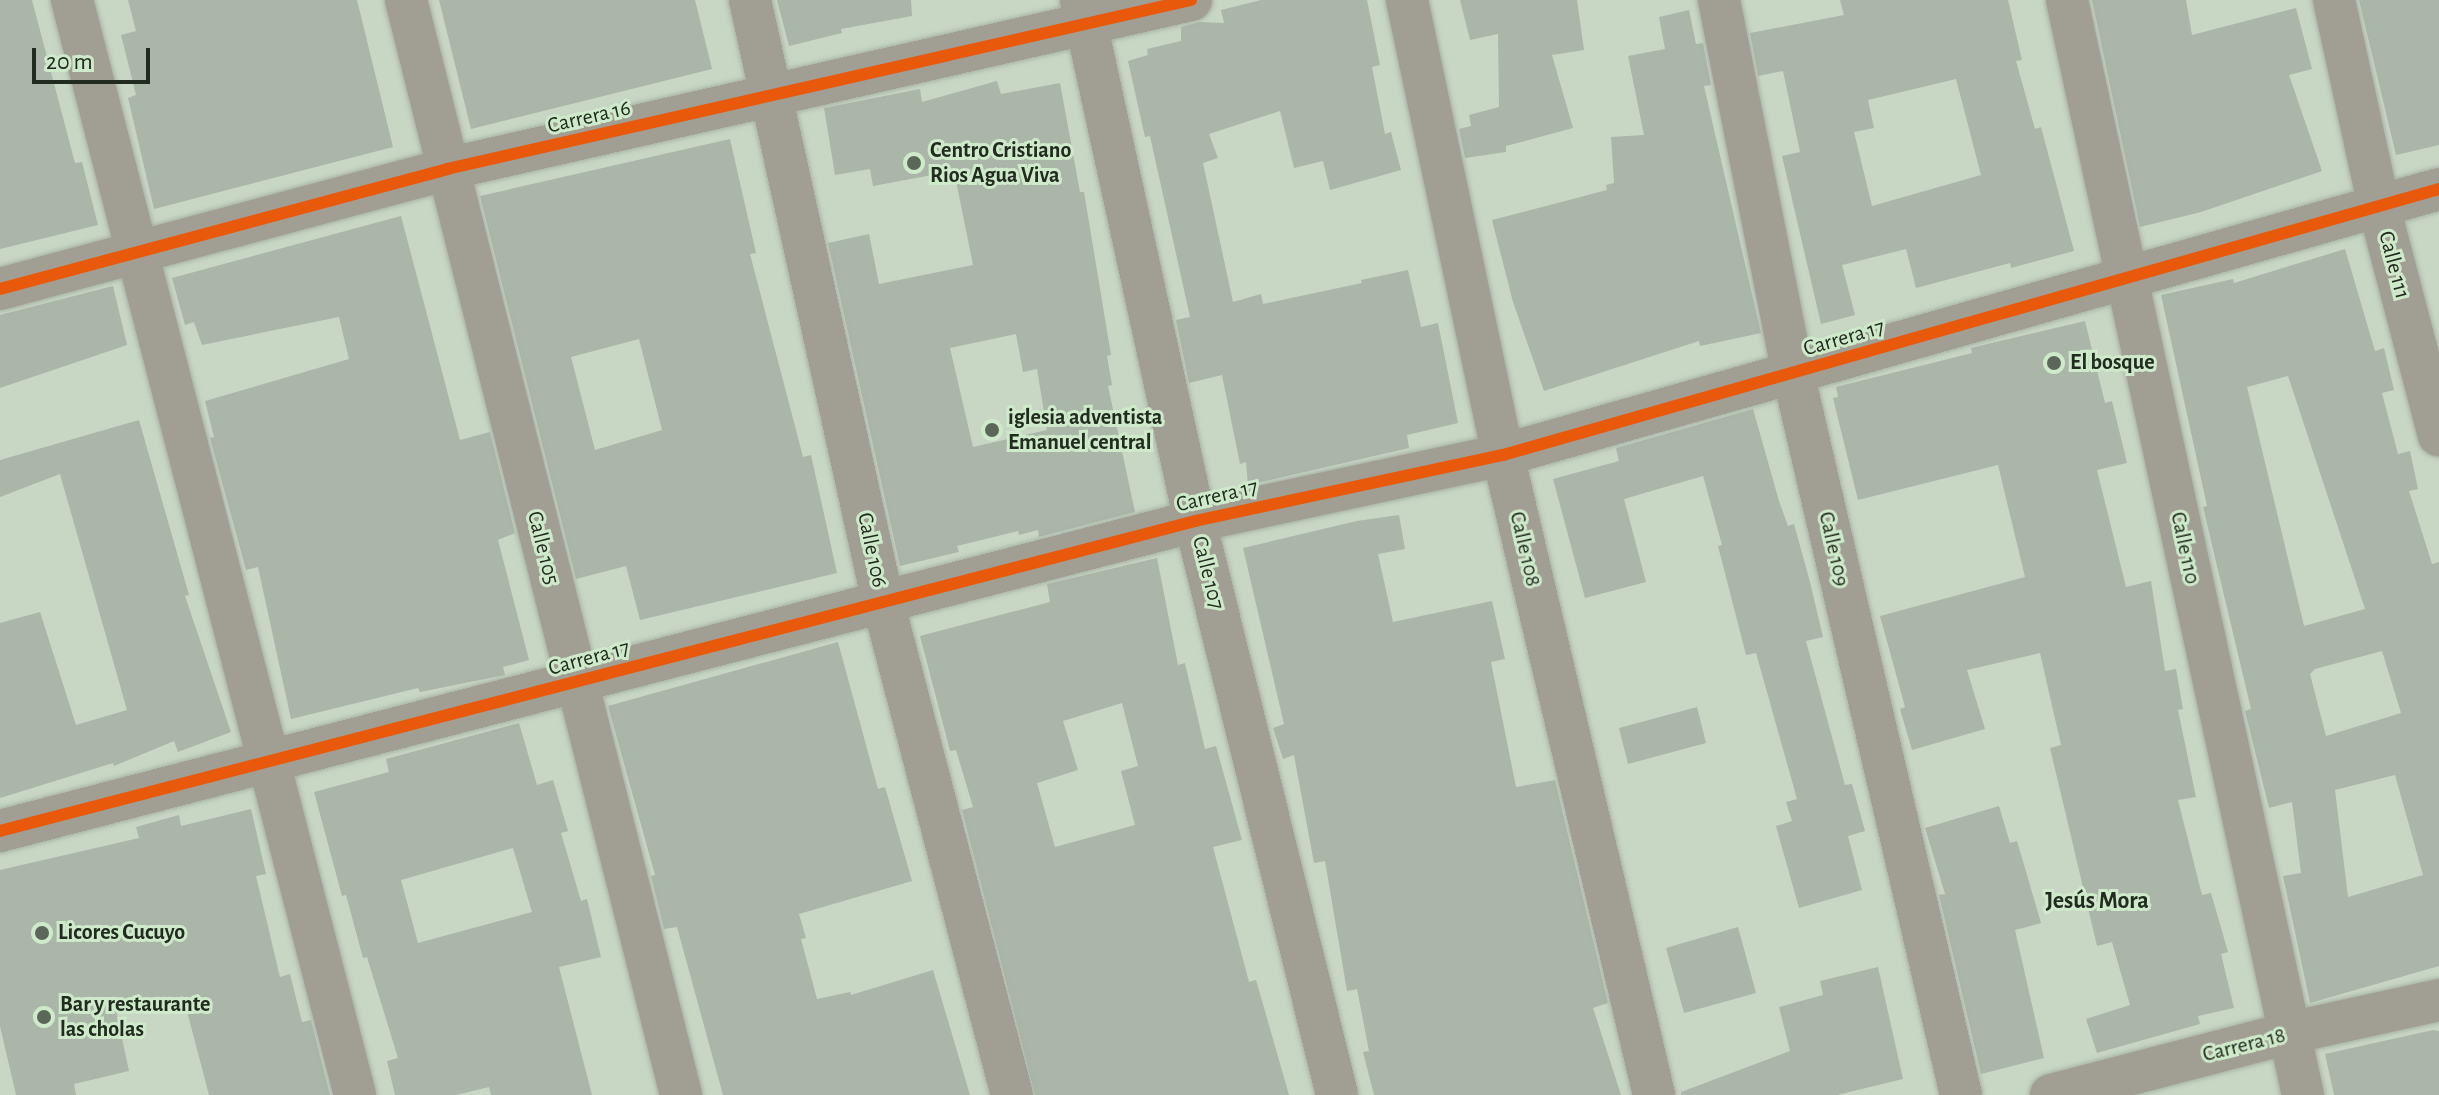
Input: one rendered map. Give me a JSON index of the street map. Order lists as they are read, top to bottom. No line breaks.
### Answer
{"streets":{"street":["Carrera 16","Calle 111","Carrera 17","Calle 105","Calle 110","Calle 108","Calle 109","Calle 106","Calle 107","Carrera 18"]},"crossings":[["Carrera 16","Calle 105"],["Carrera 16","Calle 106"],["Carrera 16","Calle 107"],["Calle 111","Carrera 17"],["Carrera 17","Calle 105"],["Carrera 17","Calle 110"],["Carrera 17","Calle 108"],["Carrera 17","Calle 109"],["Carrera 17","Calle 106"],["Carrera 17","Calle 107"],["Calle 110","Carrera 18"]],"districts":["Jesús Mora"],"places":["Centro Cristiano Rios Agua Viva","El bosque","iglesia adventista Emanuel central","Licores Cucuyo","Bar y restaurante las cholas"],"scale_bar":"20 m"}
